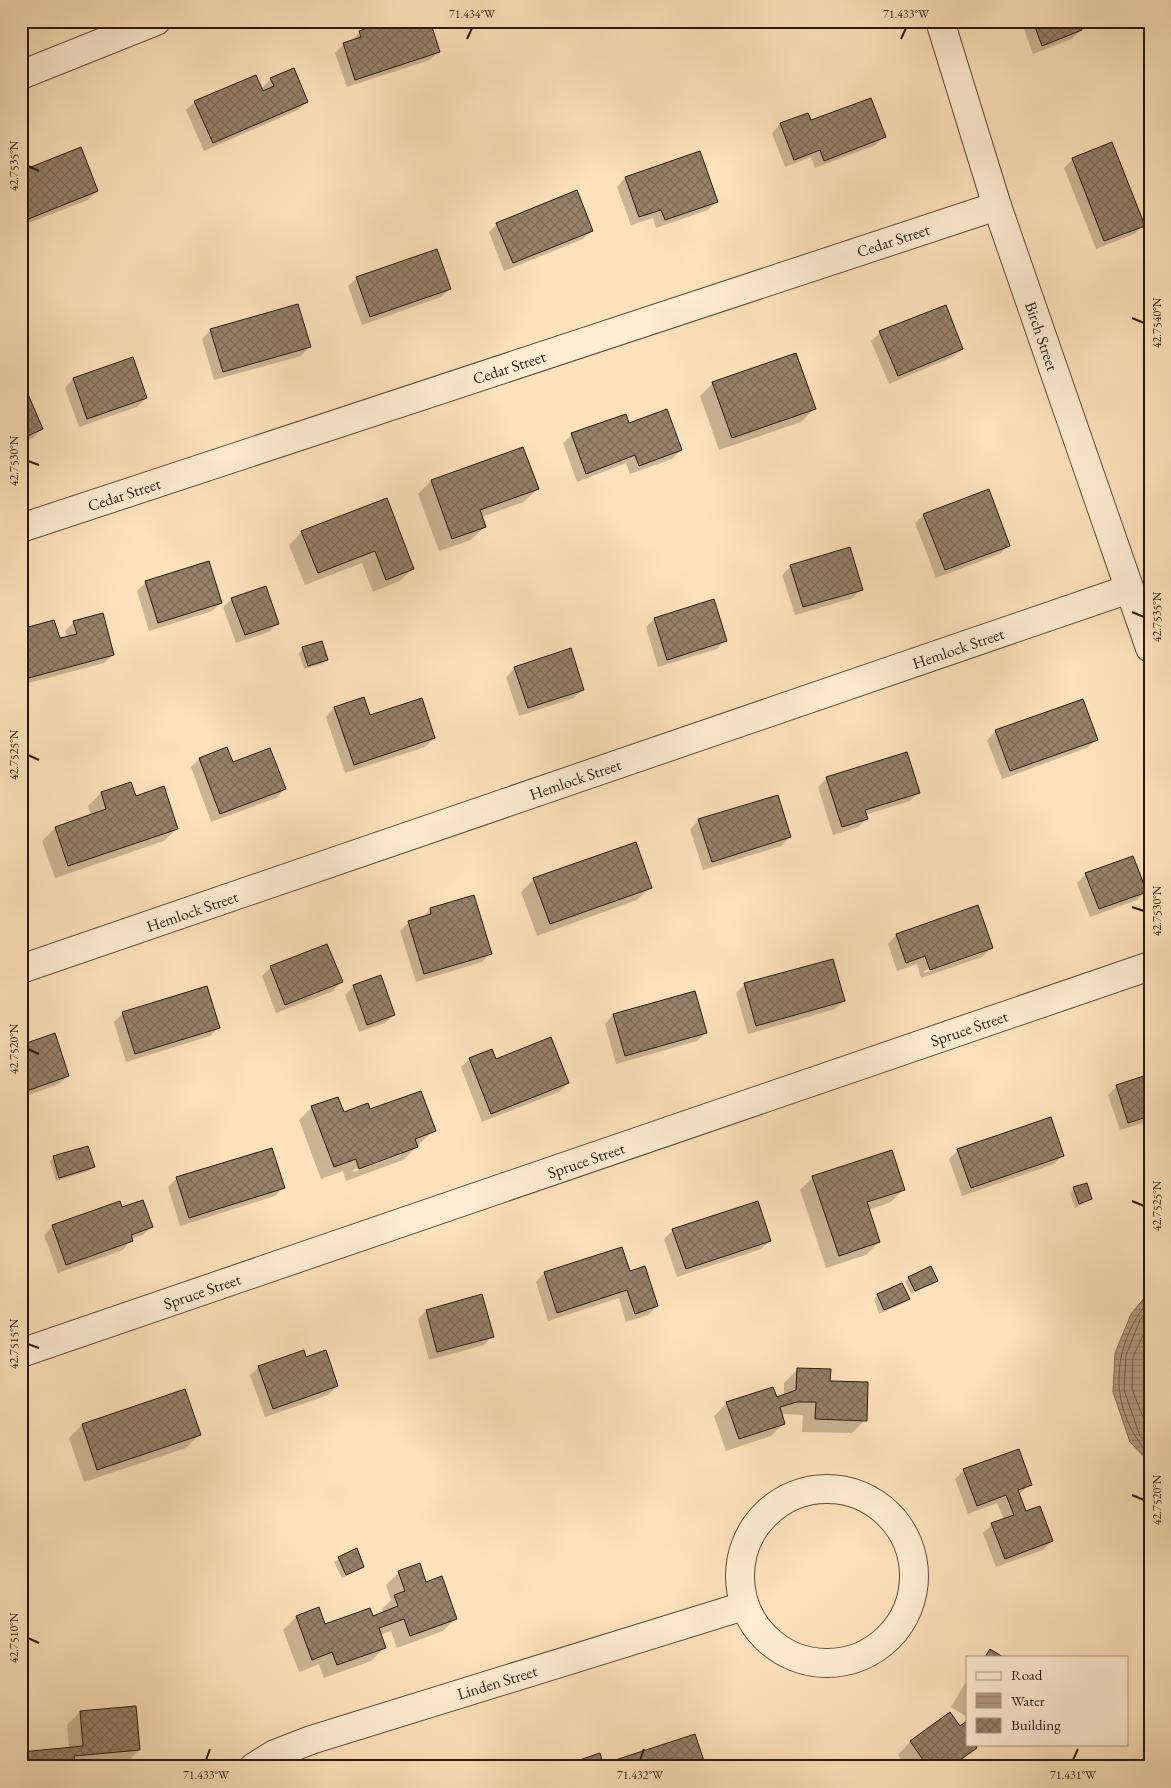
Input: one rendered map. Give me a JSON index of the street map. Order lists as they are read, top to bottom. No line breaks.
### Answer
{"streets":{"street":["Cedar Street","Birch Street","Hemlock Street","Spruce Street","Linden Street"]},"crossings":[["Cedar Street","Birch Street"],["Birch Street","Hemlock Street"]],"legend":["Road","Water","Building"],"coordinates":["71.434°W","71.433°W","42.7535°N","42.7540°N","42.7530°N","42.7525°N","42.7520°N","42.7515°N","42.7510°N","71.432°W","71.431°W"]}
